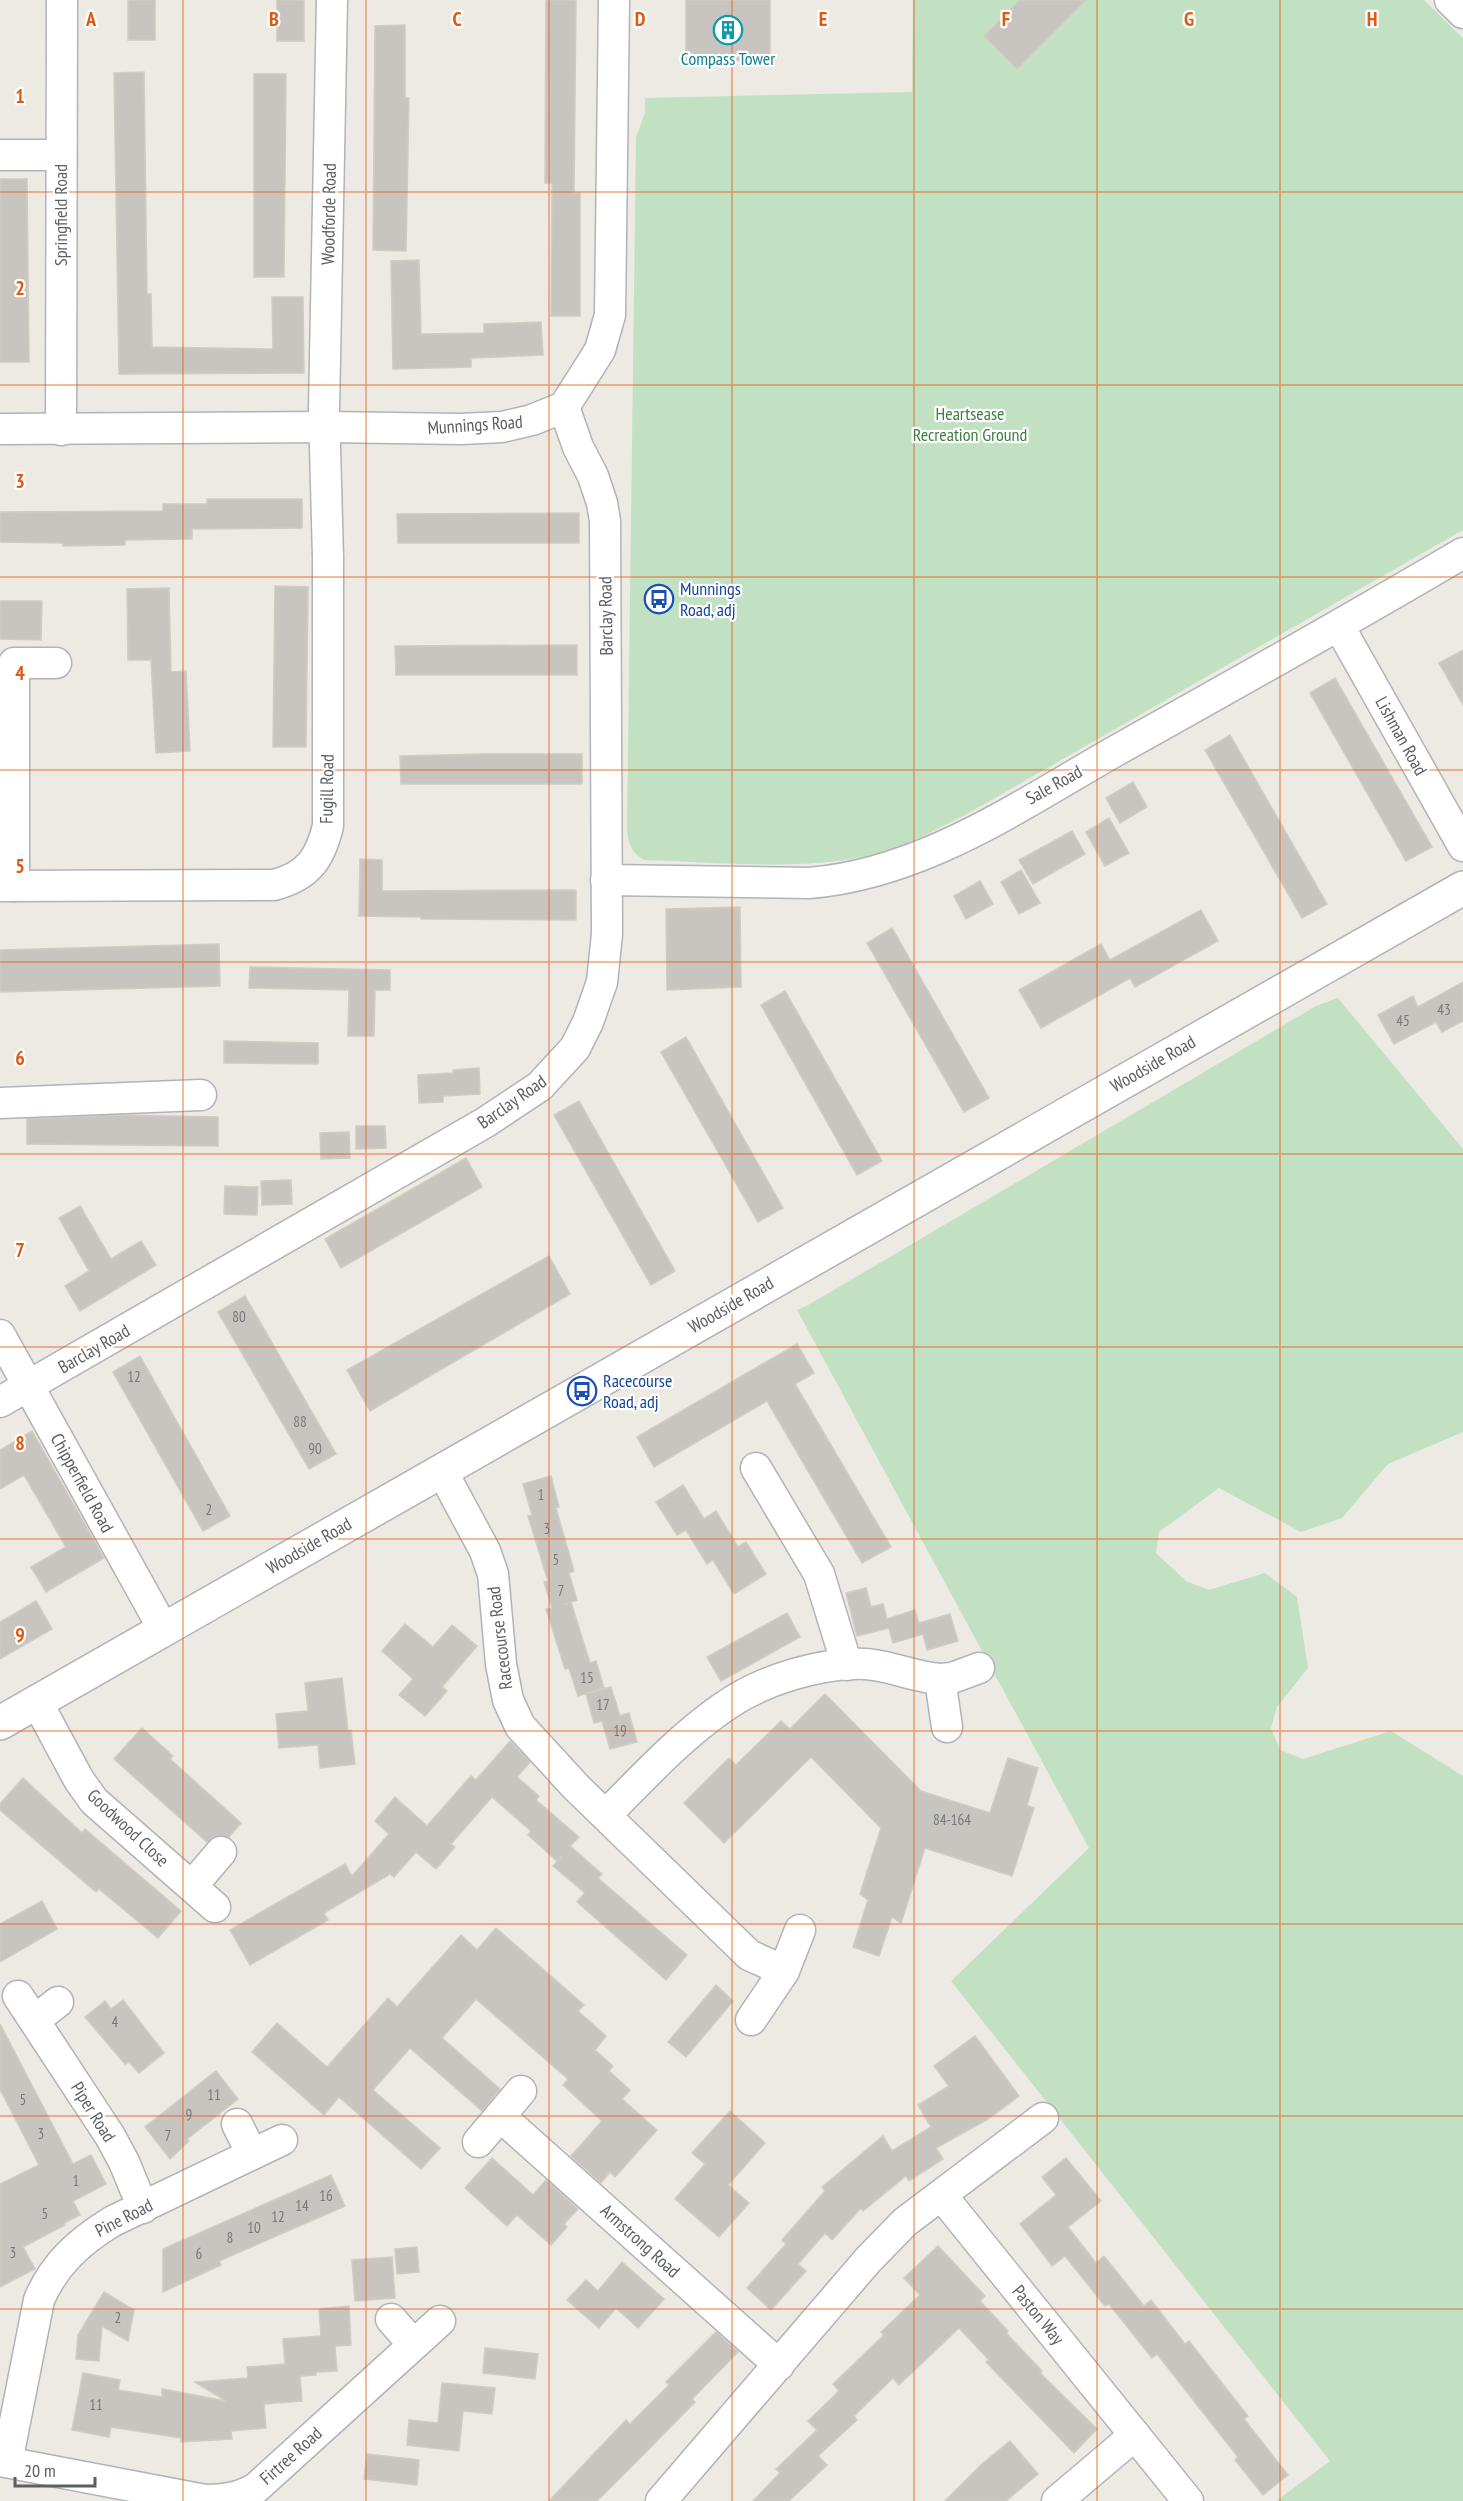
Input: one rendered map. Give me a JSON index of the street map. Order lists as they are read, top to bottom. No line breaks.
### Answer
{"streets":{"street":["Woodforde Road","Springfield Road","Munnings Road","Barclay Road","Lishman Road","Sale Road","Fugill Road","Woodside Road","Chipperfield Road","Racecourse Road","Goodwood Close","Piper Road","Pine Road","Armstrong Road","Paston Way","Firtree Road"]},"crossings":[["Woodforde Road","Munnings Road"],["Woodforde Road","Fugill Road"],["Springfield Road","Munnings Road"],["Munnings Road","Barclay Road"],["Munnings Road","Fugill Road"],["Barclay Road","Sale Road"],["Barclay Road","Chipperfield Road"],["Lishman Road","Sale Road"],["Woodside Road","Chipperfield Road"],["Woodside Road","Racecourse Road"],["Woodside Road","Goodwood Close"],["Piper Road","Pine Road"],["Pine Road","Firtree Road"]],"parks":["Heartsease Recreation Ground"],"places":{"building":["Compass Tower"],"bus stop":["Munnings Road, adj","Racecourse Road, adj"]},"house_numbers":["43","45","80","12","88","90","1","2","3","5","7","15","17","19","84-164","4","11","5","9","3","7","1","16","14","5","12","10","8","3","6","2","11"],"scale_bar":"20 m","grid":{"columns":["A","B","C","D","E","F","G","H"],"rows":["1","2","3","4","5","6","7","8","9"]}}
